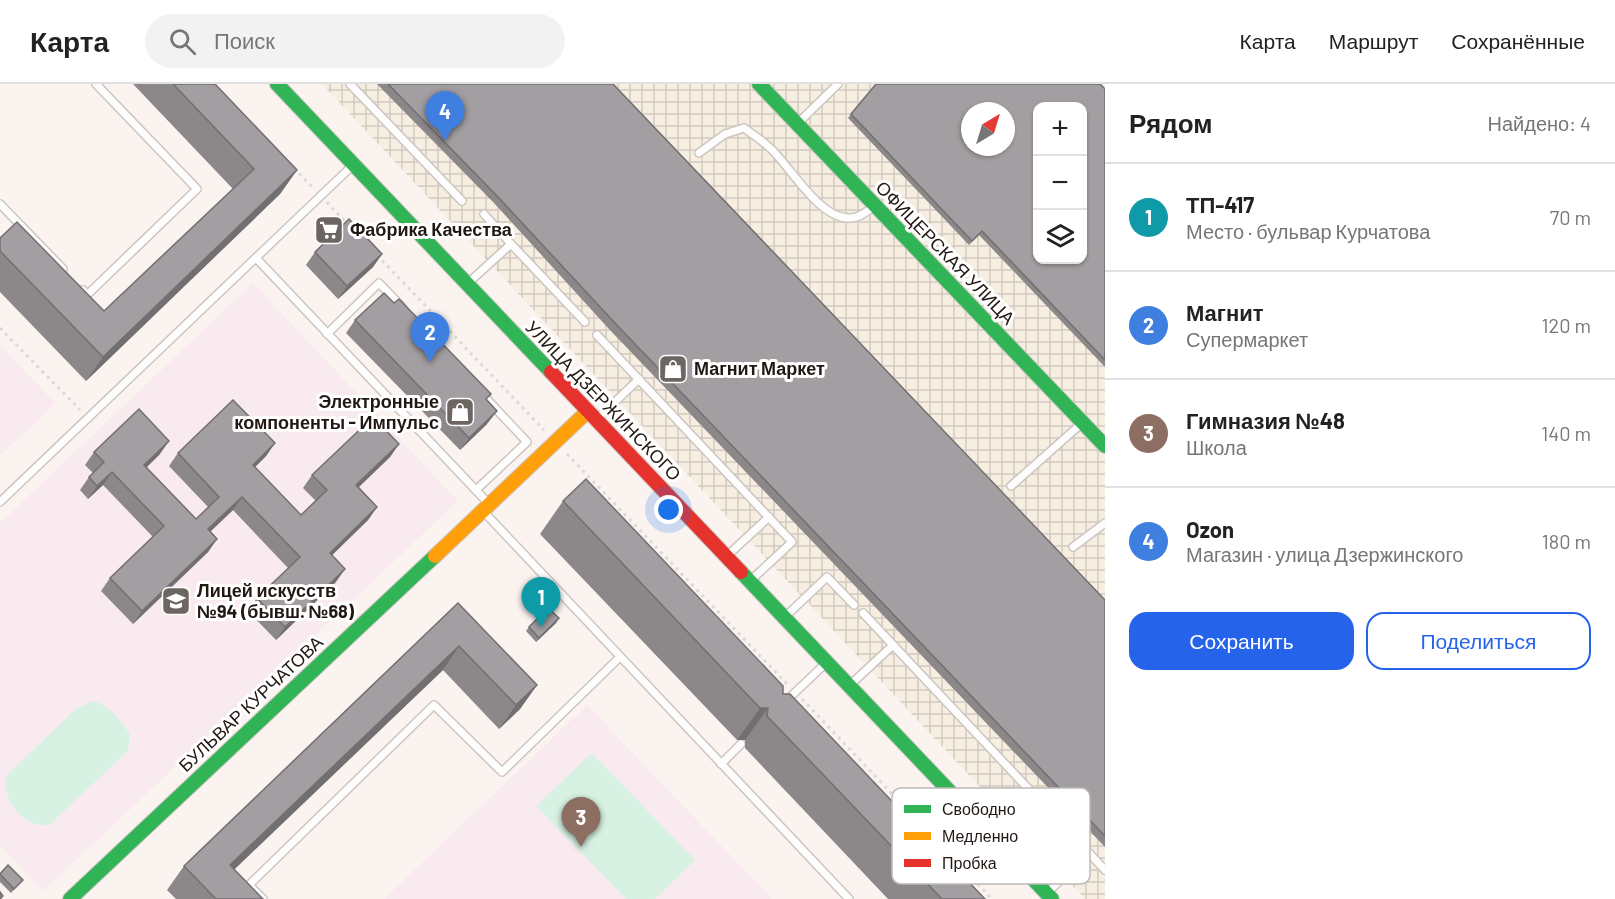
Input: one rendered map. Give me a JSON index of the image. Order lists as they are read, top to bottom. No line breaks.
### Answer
{"streets":{"street":["ОФИЦЕРСКАЯ УЛИЦА","УЛИЦА ДЗЕРЖИНСКОГО","БУЛЬВАР КУРЧАТОВА"]},"crossings":[["УЛИЦА ДЗЕРЖИНСКОГО","БУЛЬВАР КУРЧАТОВА"]],"places":{"supermarket":["Фабрика Качества"],"shop":["Магнит Маркет","Электронные компоненты - Импульс"],"school or university":["Лицей искусств №94 (бывш. №68)"]},"legend":["Свободно","Медленно","Пробка"],"north":"top right","page":{"header":"Карта","search":"Поиск","nav":["Карта","Маршрут","Сохранённые"],"heading":["Рядом","Найдено: 4"],"pins":["4","2","1","3"],"map_buttons":["+","−"],"list":[{"mark":"1","name":"ТП-417","note":"Место · бульвар Курчатова","value":"70 m"},{"mark":"2","name":"Магнит","note":"Супермаркет","value":"120 m"},{"mark":"3","name":"Гимназия №48","note":"Школа","value":"140 m"},{"mark":"4","name":"Ozon","note":"Магазин · улица Дзержинского","value":"180 m"}],"buttons":["Сохранить","Поделиться"]}}
